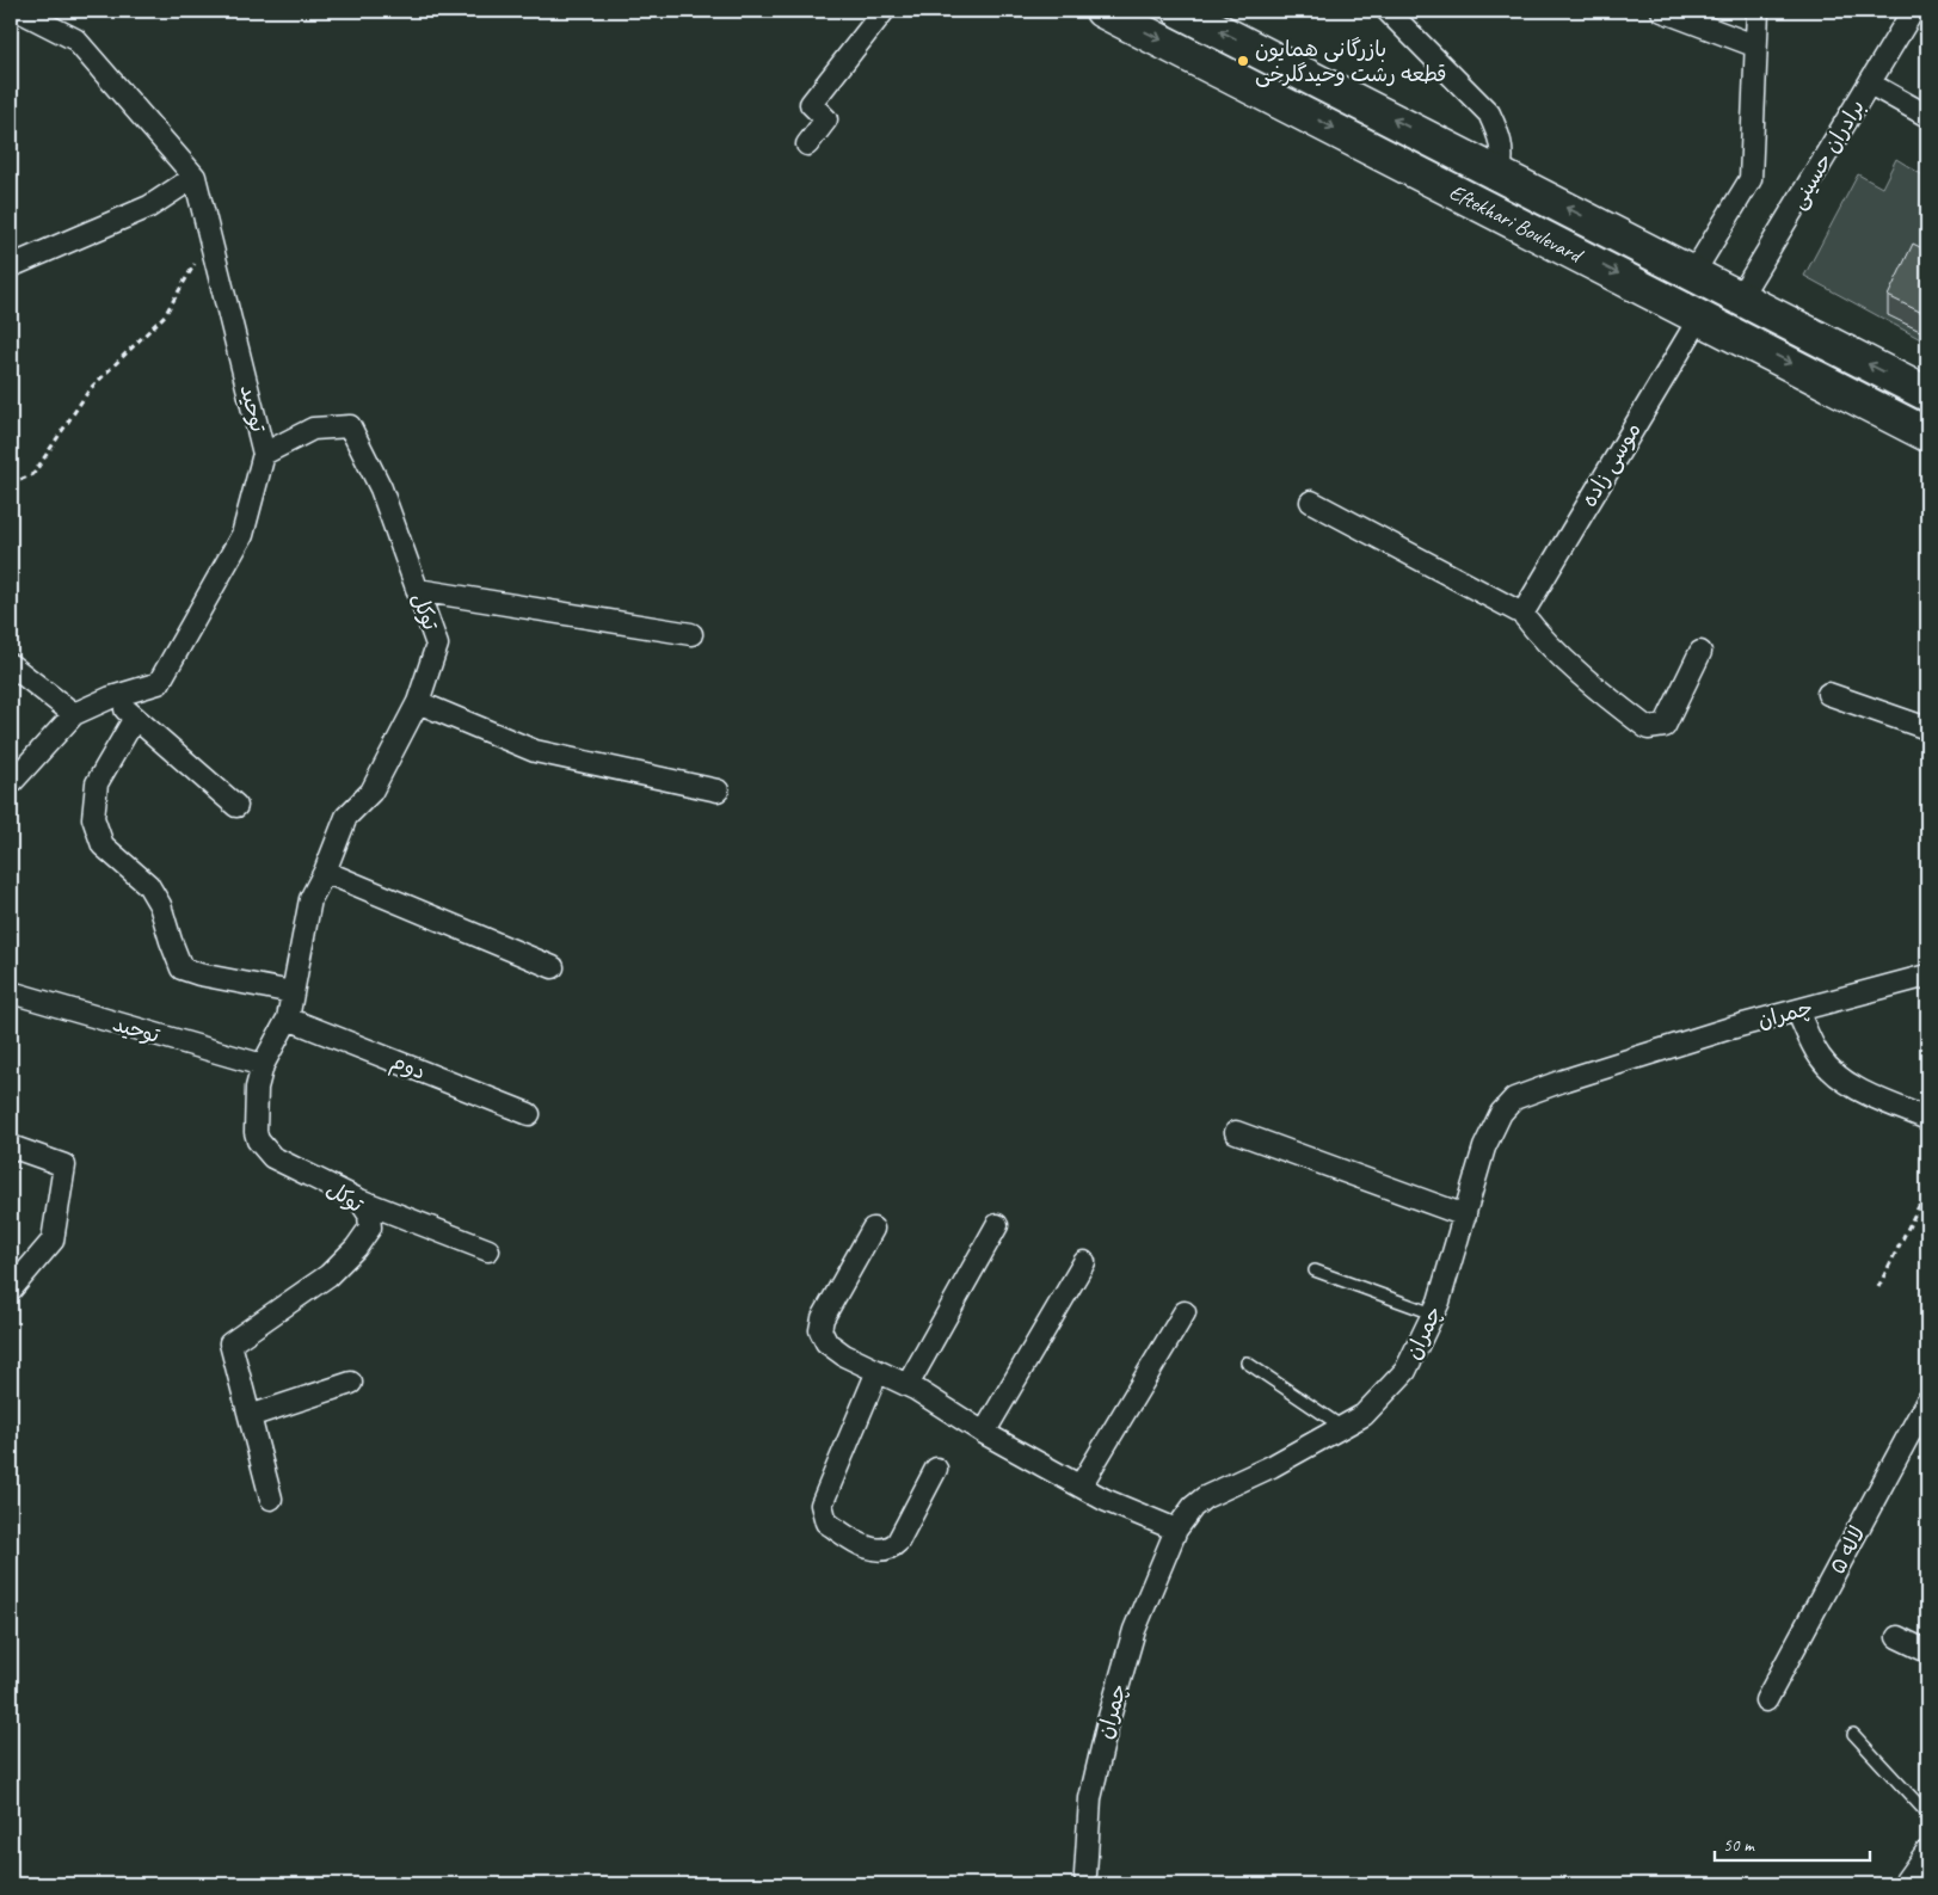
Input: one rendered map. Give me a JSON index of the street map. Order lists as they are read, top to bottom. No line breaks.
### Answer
{"streets":{"highway":["Eftekhari Boulevard"],"street":["برادران حسینی","توحید","موسی زاده","توکل","چمران","دوم","لاله ۵"]},"crossings":[["برادران حسینی","Eftekhari Boulevard"],["Eftekhari Boulevard","موسی زاده"],["توحید","توکل"],["توکل","دوم"]],"places":["بازرگانی همایون قطعه رشت وحیدگلرخی"],"scale_bar":"50 m"}
